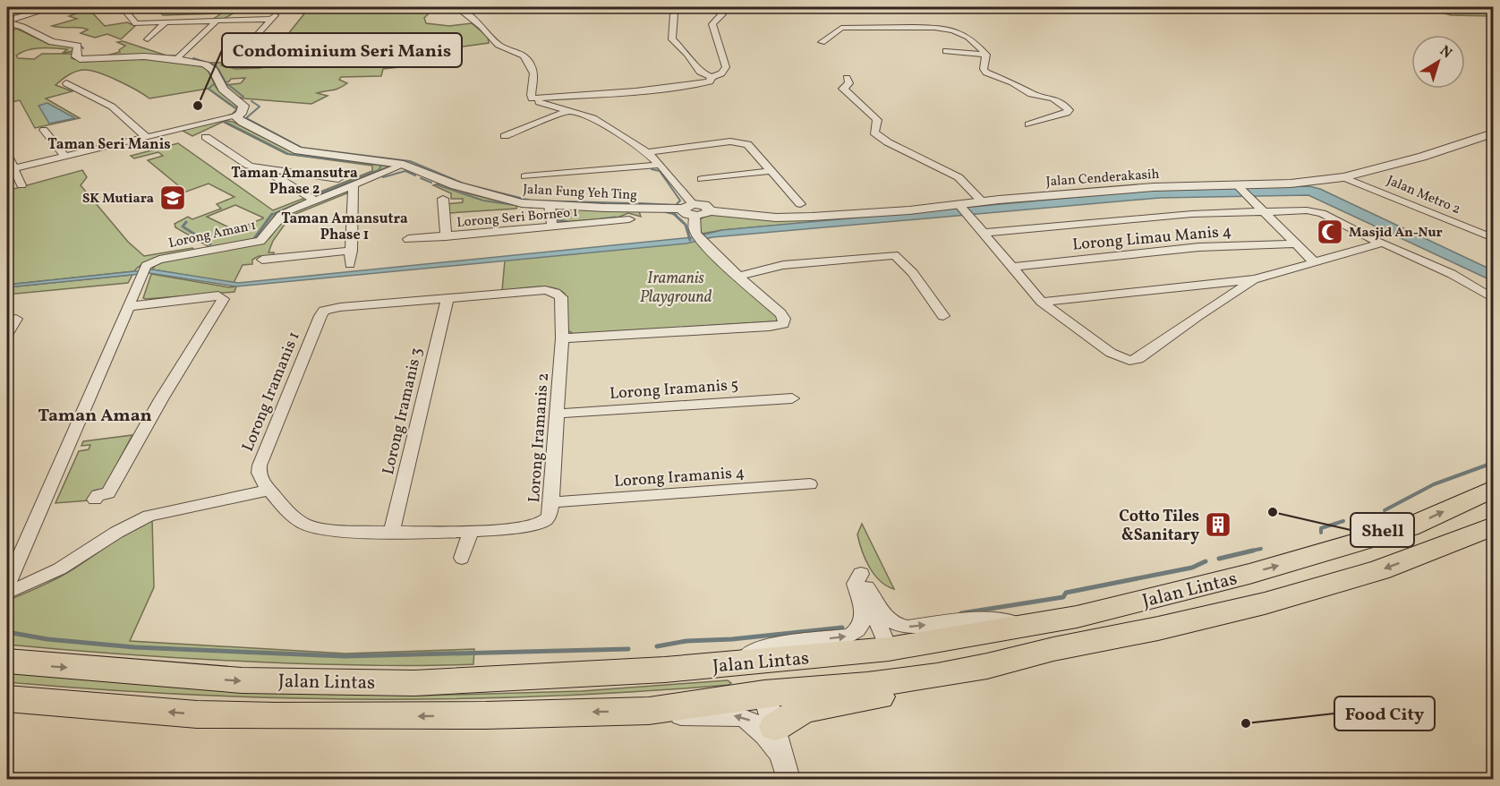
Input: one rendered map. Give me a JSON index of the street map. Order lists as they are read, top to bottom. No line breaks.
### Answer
{"streets":{"highway":["Jalan Lintas"],"street":["Jalan Cenderakasih","Jalan Fung Yeh Ting","Jalan Metro 2","Lorong Seri Borneo 1","Lorong Aman 1","Lorong Limau Manis 4","Lorong Iramanis 5","Lorong Iramanis 1","Lorong Iramanis 3","Lorong Iramanis 2","Lorong Iramanis 4"]},"crossings":[["Jalan Cenderakasih","Jalan Fung Yeh Ting"],["Jalan Cenderakasih","Jalan Metro 2"],["Jalan Fung Yeh Ting","Lorong Aman 1"],["Lorong Iramanis 5","Lorong Iramanis 2"],["Lorong Iramanis 1","Lorong Iramanis 3"],["Lorong Iramanis 1","Lorong Iramanis 2"],["Lorong Iramanis 2","Lorong Iramanis 4"]],"districts":["Taman Seri Manis","Taman Amansutra Phase 2","Taman Amansutra Phase 1","Taman Aman"],"parks":["Iramanis Playground"],"places":{"other":["Condominium Seri Manis","Shell","Food City"],"school or university":["SK Mutiara"],"mosque":["Masjid An-Nur"],"building":["Cotto Tiles &Sanitary"]},"north":"top right"}
